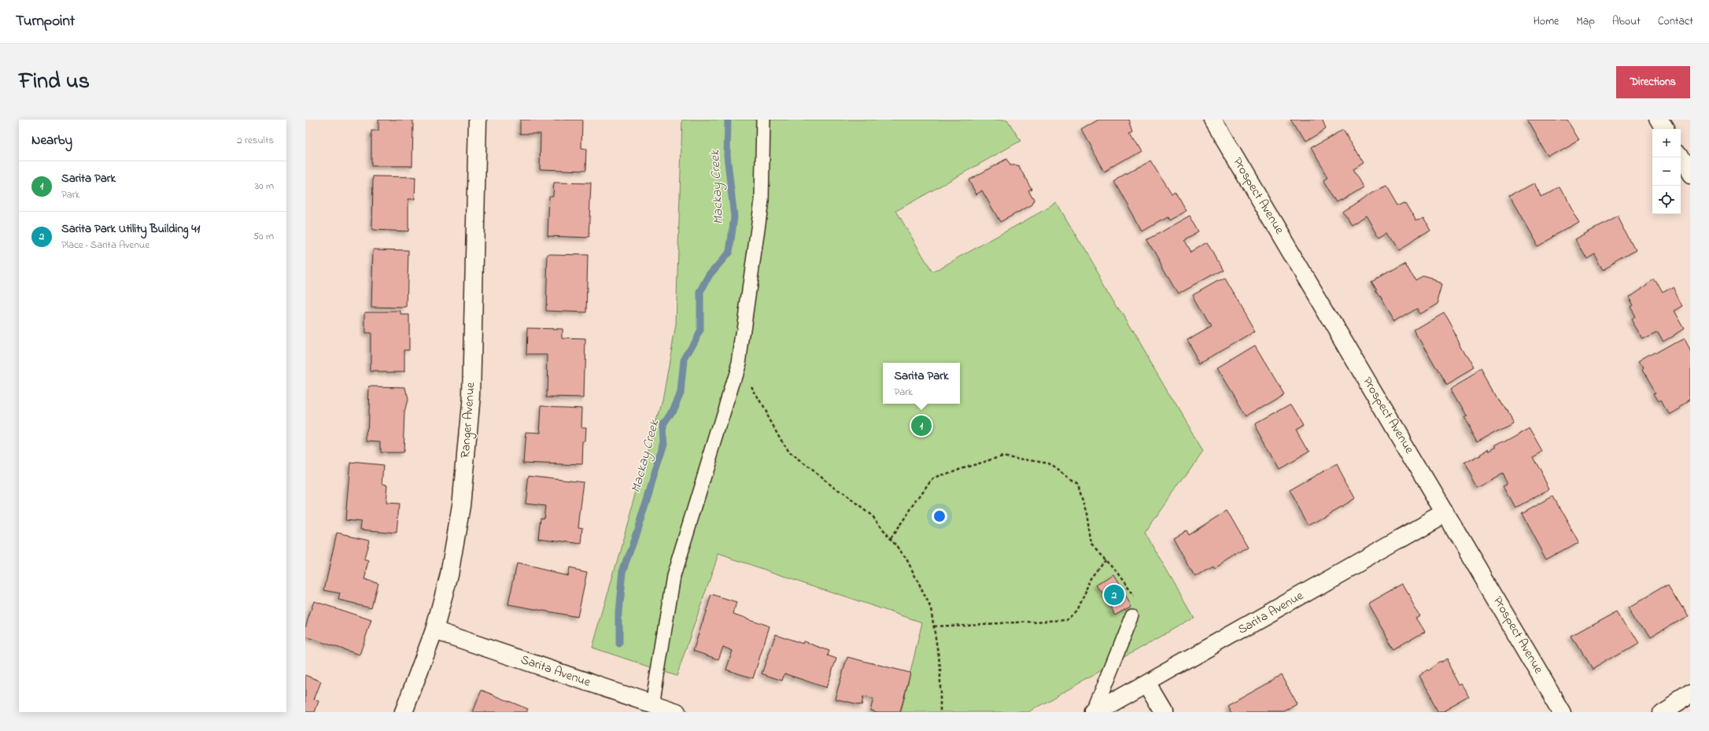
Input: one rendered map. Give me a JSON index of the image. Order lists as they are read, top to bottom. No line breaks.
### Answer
{"streets":{"street":["Prospect Avenue","Ranger Avenue","Sarita Avenue"]},"crossings":[["Prospect Avenue","Sarita Avenue"],["Ranger Avenue","Sarita Avenue"]],"water":["Mackay Creek"],"page":{"header":"Turnpoint","nav":["Home","Map","About","Contact"],"title":"Find us","buttons":"Directions","heading":["Nearby","2 results"],"map_buttons":["+","−"],"list":[{"mark":"1","name":"Sarita Park","note":"Park","value":"30 m"},{"mark":"2","name":"Sarita Park Utility Building 41","note":"Place · Sarita Avenue","value":"50 m"}],"popup":["Sarita Park","Park"],"pins":["1","2"]}}
